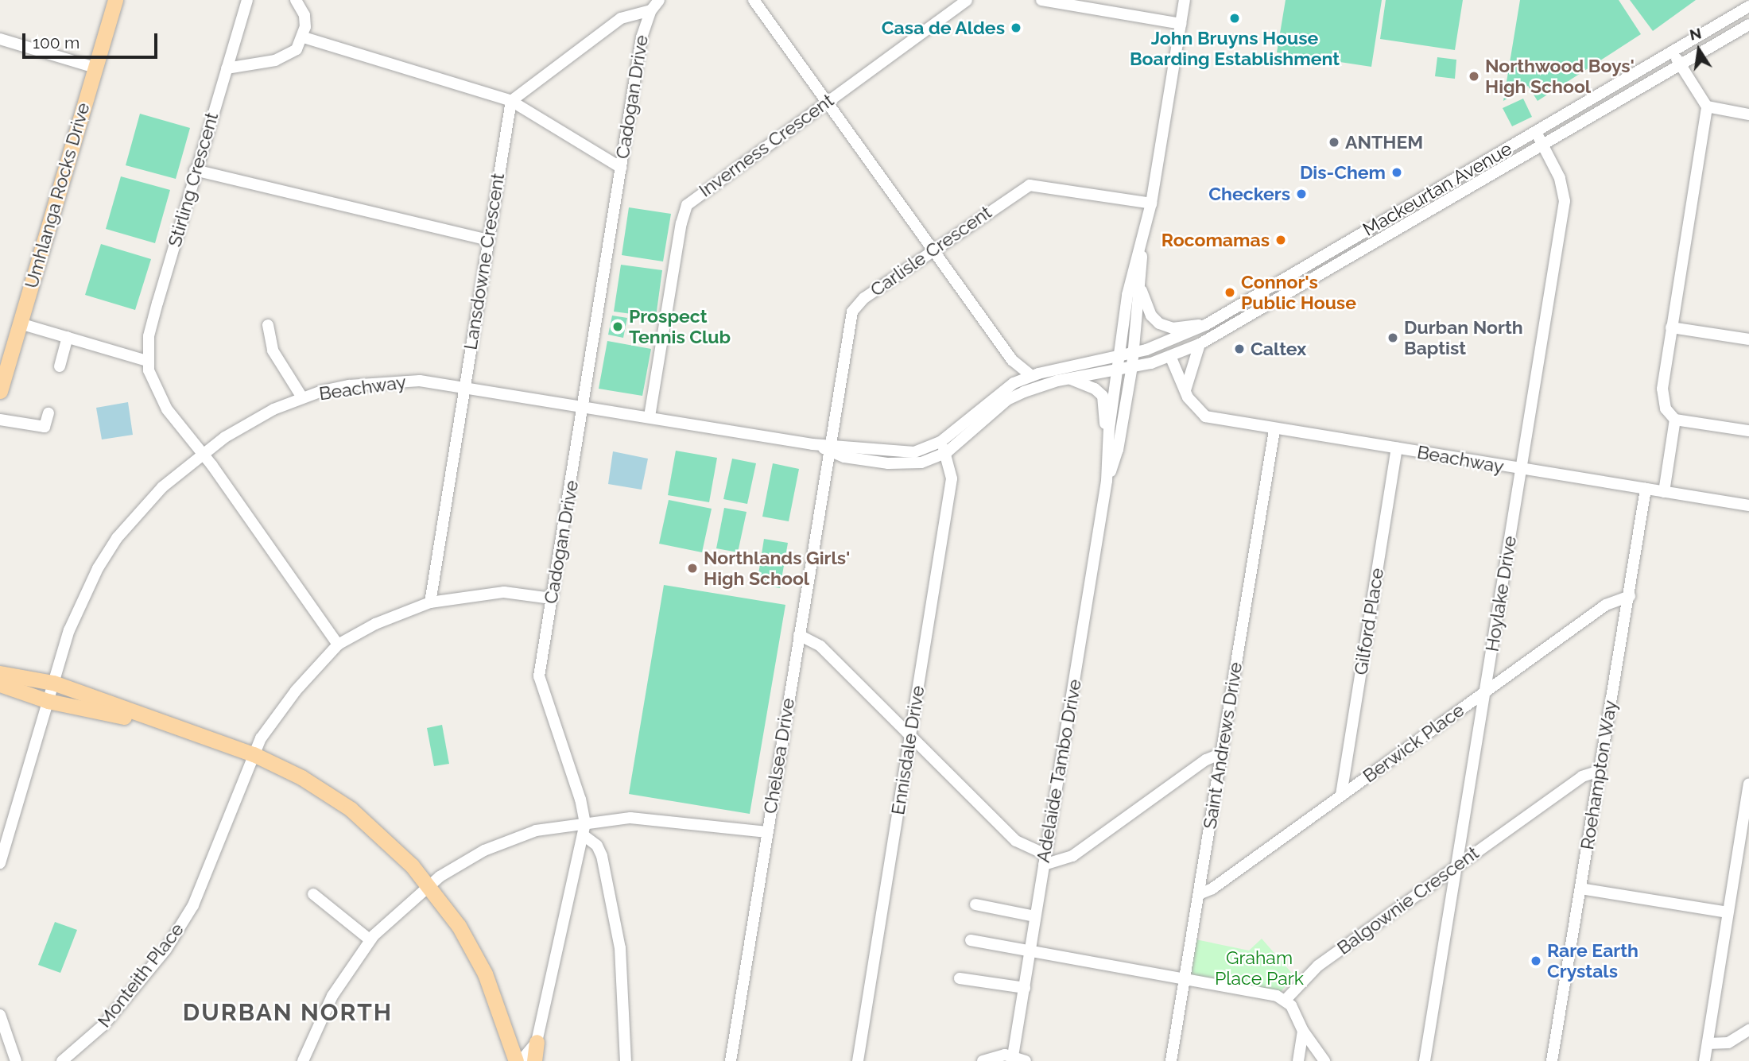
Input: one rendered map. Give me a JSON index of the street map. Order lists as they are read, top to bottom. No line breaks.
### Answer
{"streets":{"main road":["Umhlanga Rocks Drive"],"street":["Cadogan Drive","Inverness Crescent","Stirling Crescent","Mackeurtan Avenue","Carlisle Crescent","Lansdowne Crescent","Beachway","Hoylake Drive","Gilford Place","Berwick Place","Saint Andrews Drive","Ennisdale Drive","Chelsea Drive","Adelaide Tambo Drive","Roehampton Way","Balgownie Crescent","Monteith Place"]},"crossings":[["Cadogan Drive","Beachway"],["Cadogan Drive","Monteith Place"],["Inverness Crescent","Beachway"],["Stirling Crescent","Beachway"],["Stirling Crescent","Monteith Place"],["Mackeurtan Avenue","Beachway"],["Mackeurtan Avenue","Hoylake Drive"],["Mackeurtan Avenue","Adelaide Tambo Drive"],["Carlisle Crescent","Beachway"],["Carlisle Crescent","Chelsea Drive"],["Carlisle Crescent","Adelaide Tambo Drive"],["Lansdowne Crescent","Beachway"],["Lansdowne Crescent","Monteith Place"],["Beachway","Hoylake Drive"],["Beachway","Gilford Place"],["Beachway","Saint Andrews Drive"],["Beachway","Ennisdale Drive"],["Beachway","Chelsea Drive"],["Beachway","Adelaide Tambo Drive"],["Beachway","Roehampton Way"],["Hoylake Drive","Berwick Place"],["Hoylake Drive","Balgownie Crescent"],["Gilford Place","Berwick Place"],["Berwick Place","Saint Andrews Drive"],["Berwick Place","Roehampton Way"],["Roehampton Way","Balgownie Crescent"]],"districts":["DURBAN NORTH"],"parks":["Graham Place Park"],"places":["John Bruyns House Boarding Establishment","Casa de Aldes","Northwood Boys' High School","ANTHEM","Dis-Chem","Checkers","Rocomamas","Connor's Public House","Prospect Tennis Club","Durban North Baptist","Caltex","Northlands Girls' High School","Rare Earth Crystals"],"scale_bar":"100 m","north":"top"}
